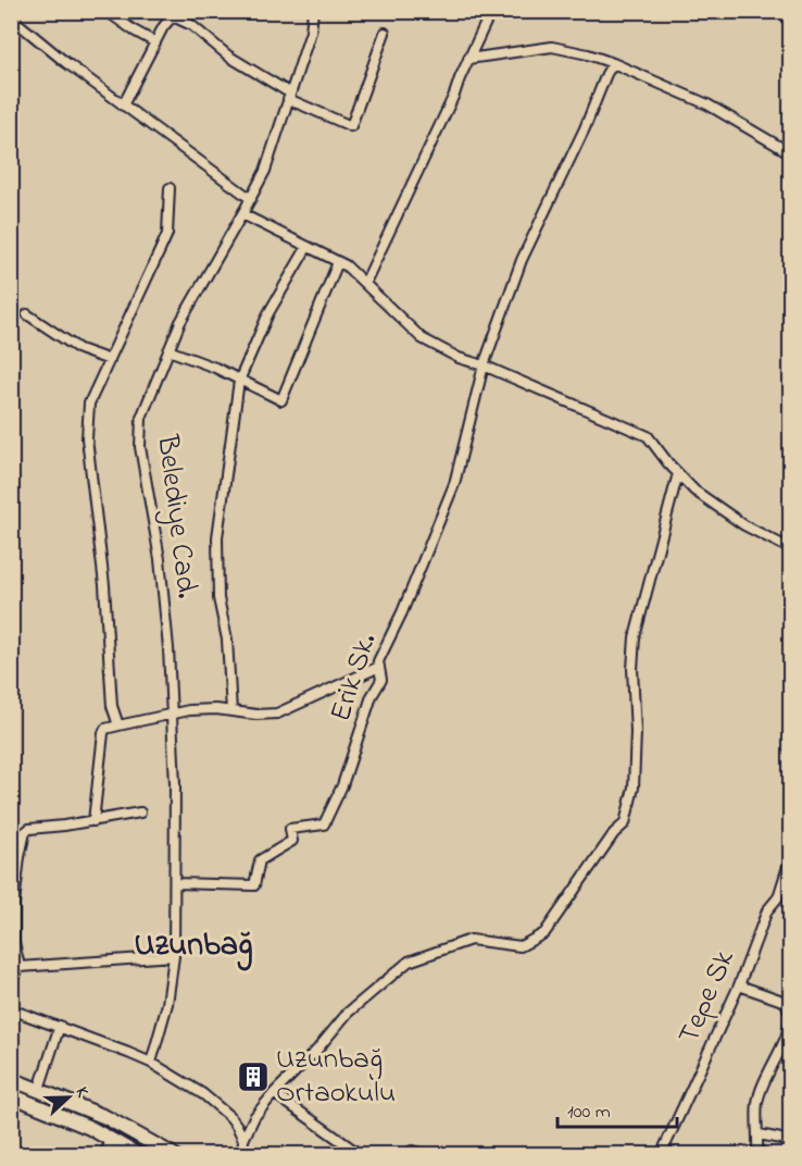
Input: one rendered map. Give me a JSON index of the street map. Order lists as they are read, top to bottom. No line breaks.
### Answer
{"streets":{"street":["Belediye Cad.","Erik Sk.","Tepe Sk"]},"crossings":[["Belediye Cad.","Erik Sk."]],"districts":["Uzunbağ"],"places":{"building":["Uzunbağ Ortaokulu"]},"scale_bar":"100 m","north":"right"}
